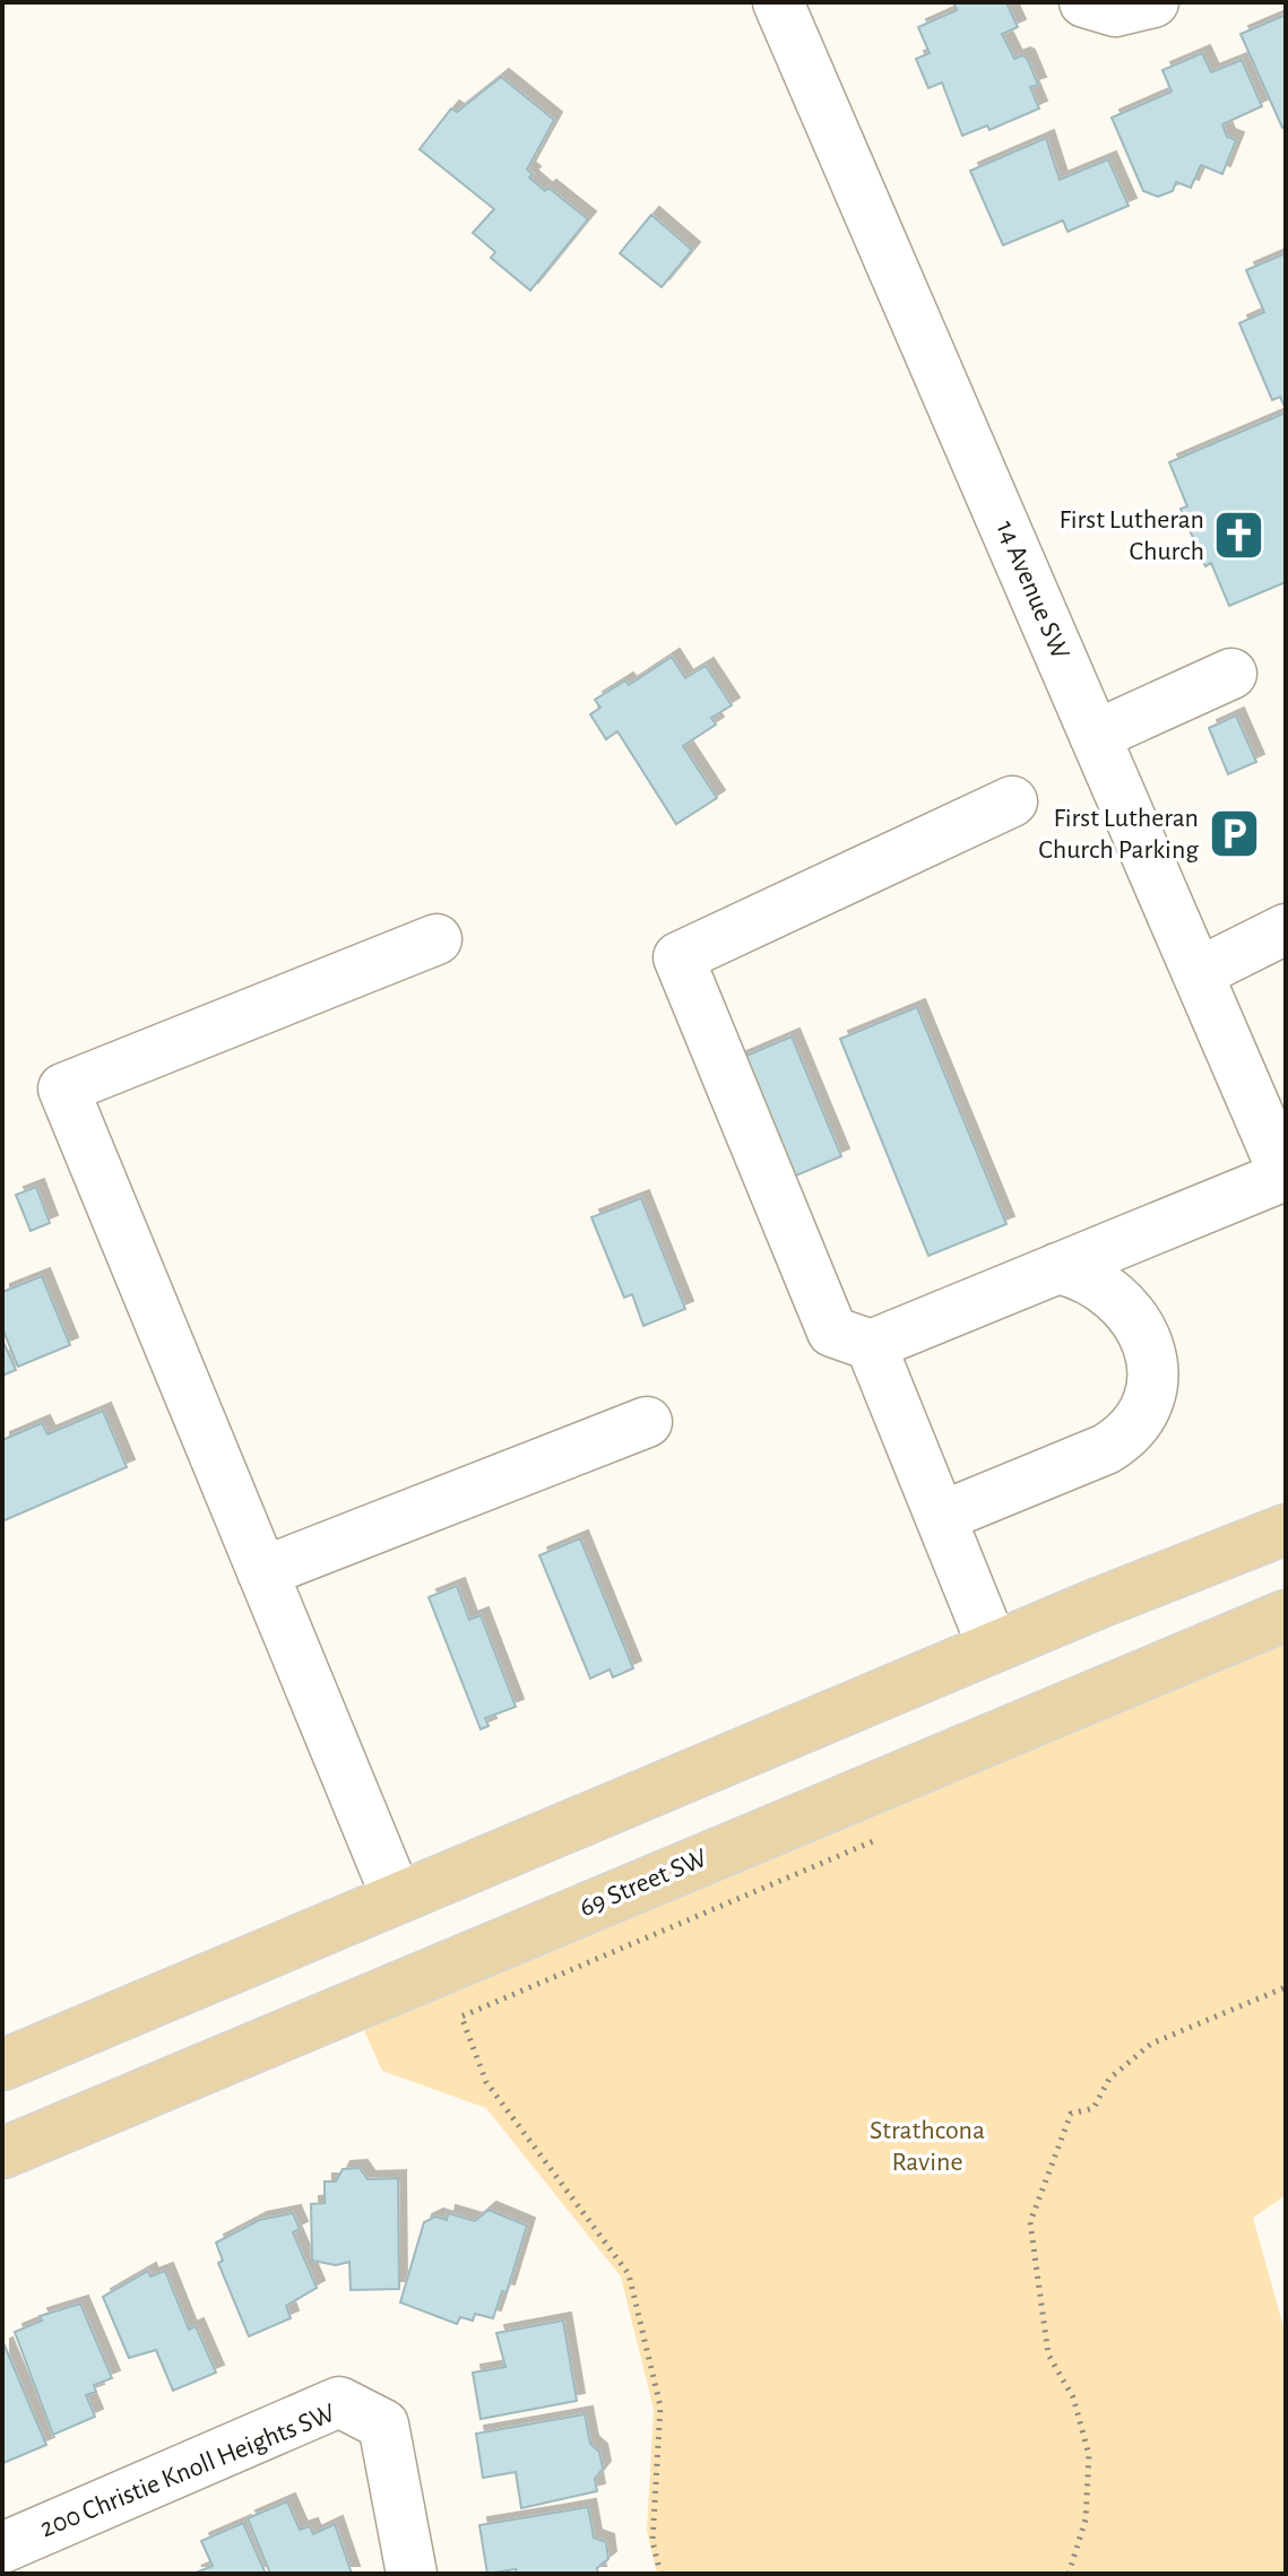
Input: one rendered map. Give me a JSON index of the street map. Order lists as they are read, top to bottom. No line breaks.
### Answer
{"streets":{"main road":["69 Street SW"],"street":["14 Avenue SW","200 Christie Knoll Heights SW"]},"parks":["Strathcona Ravine"],"places":{"church":["First Lutheran Church"],"parking":["First Lutheran Church Parking"]}}
